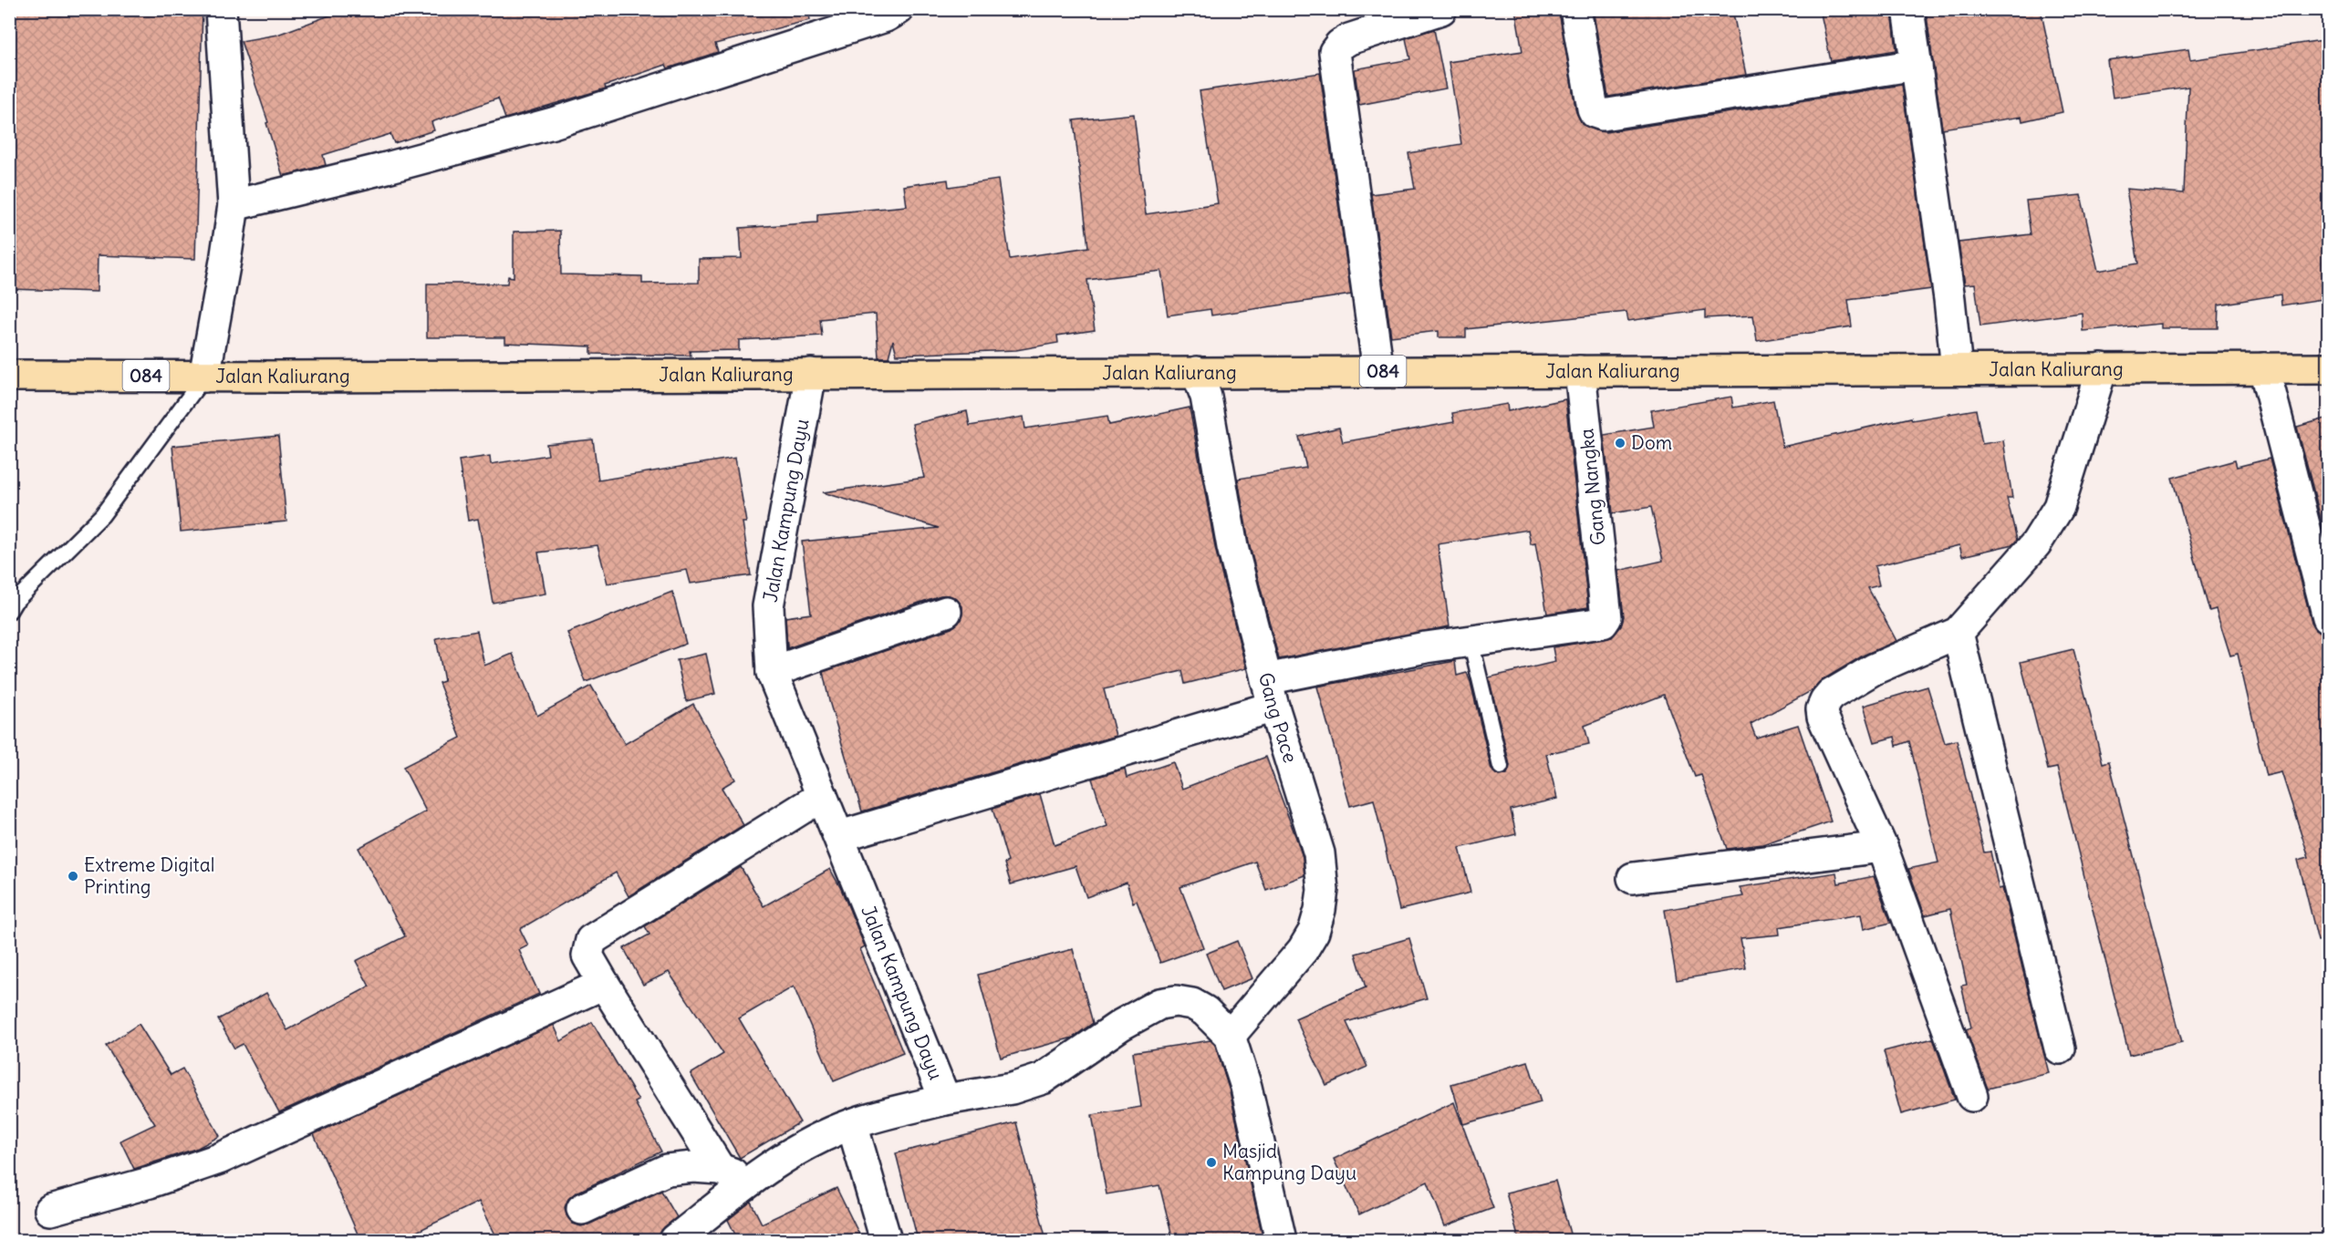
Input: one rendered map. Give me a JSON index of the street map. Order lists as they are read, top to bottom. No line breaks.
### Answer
{"streets":{"main road":["Jalan Kaliurang","084"],"street":["Gang Nangka","Jalan Kampung Dayu","Gang Pace"]},"crossings":[["Jalan Kaliurang","Gang Nangka"],["Jalan Kaliurang","Jalan Kampung Dayu"],["Jalan Kaliurang","Gang Pace"],["Jalan Kampung Dayu","Gang Pace"]],"places":["Dom","Extreme Digital Printing","Masjid Kampung Dayu"]}
